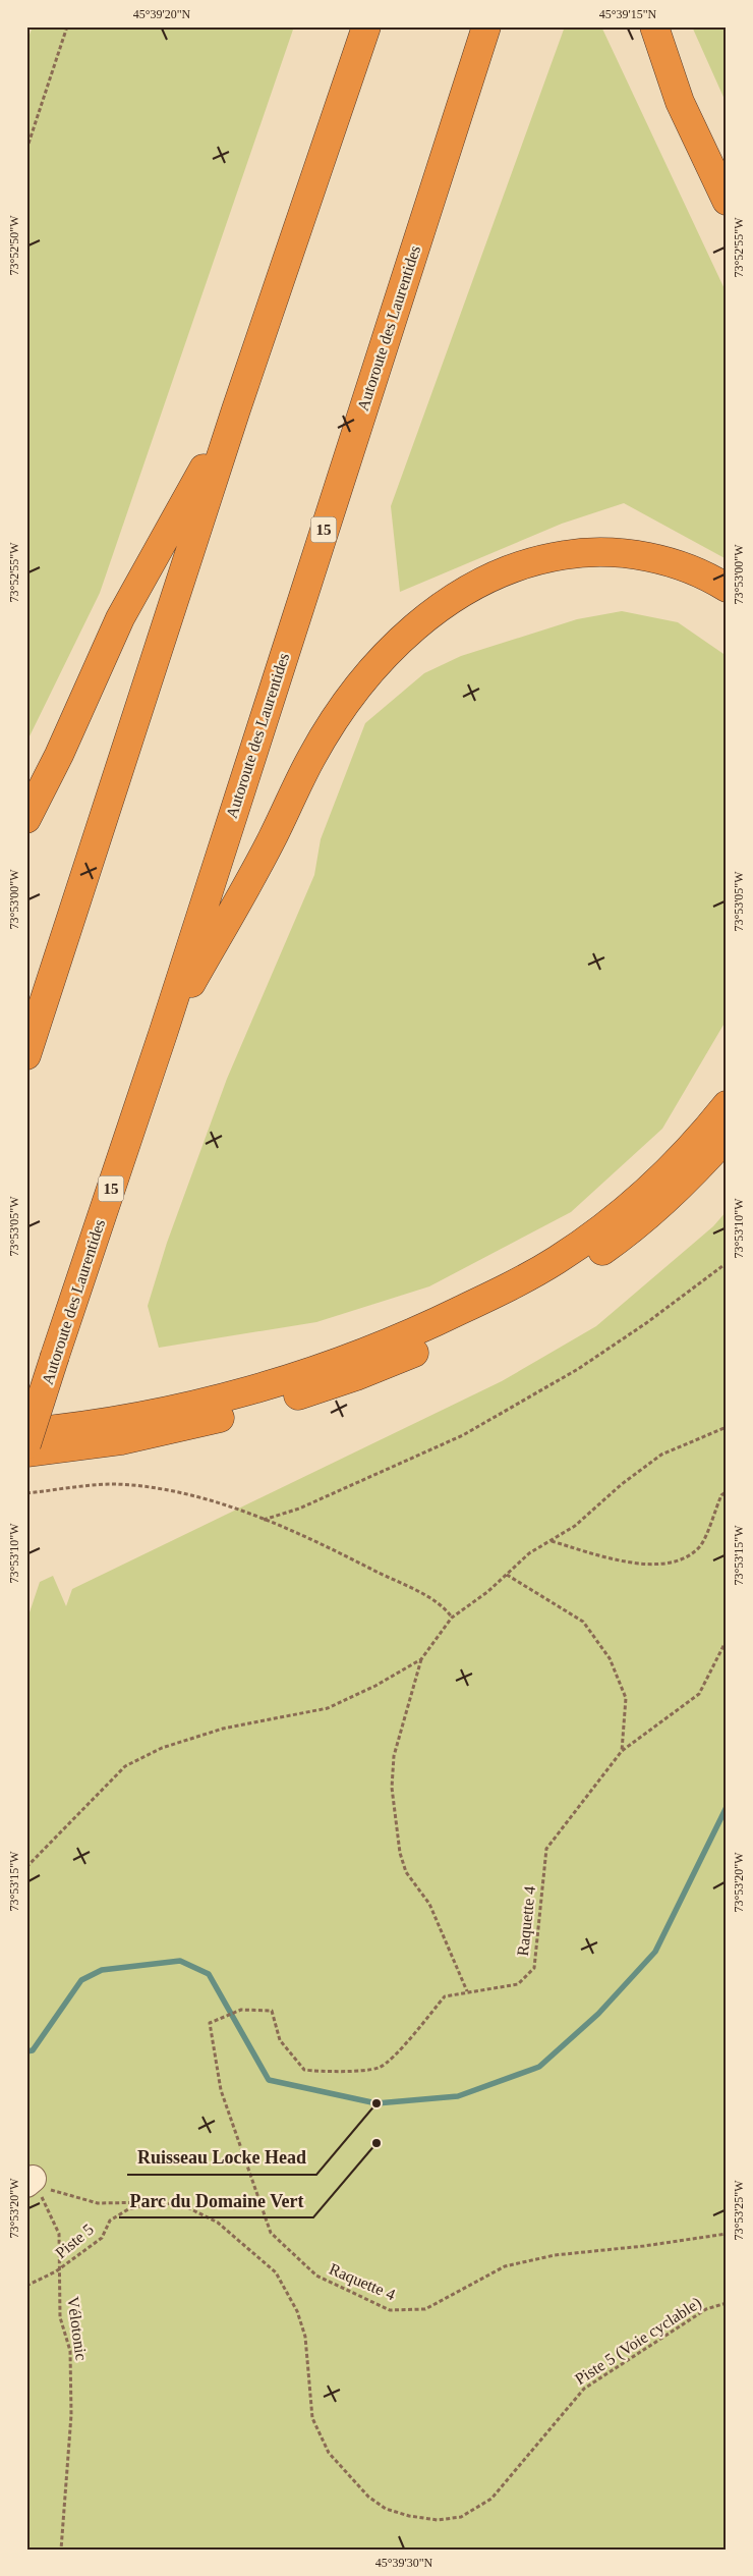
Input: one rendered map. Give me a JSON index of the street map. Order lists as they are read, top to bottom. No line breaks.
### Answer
{"streets":{"highway":["Autoroute des Laurentides","15"],"path":["Raquette 4","Piste 5","Vélotonic","Piste 5 (Voie cyclable)"]},"crossings":[["Piste 5","Vélotonic"],["Piste 5","Piste 5 (Voie cyclable)"]],"places":["Ruisseau Locke Head","Parc du Domaine Vert"],"coordinates":["45°39'20\"N","45°39'15\"N","73°52'50\"W","73°52'55\"W","73°53'00\"W","73°53'05\"W","73°53'10\"W","73°53'15\"W","73°53'20\"W","73°53'25\"W","45°39'30\"N"]}
